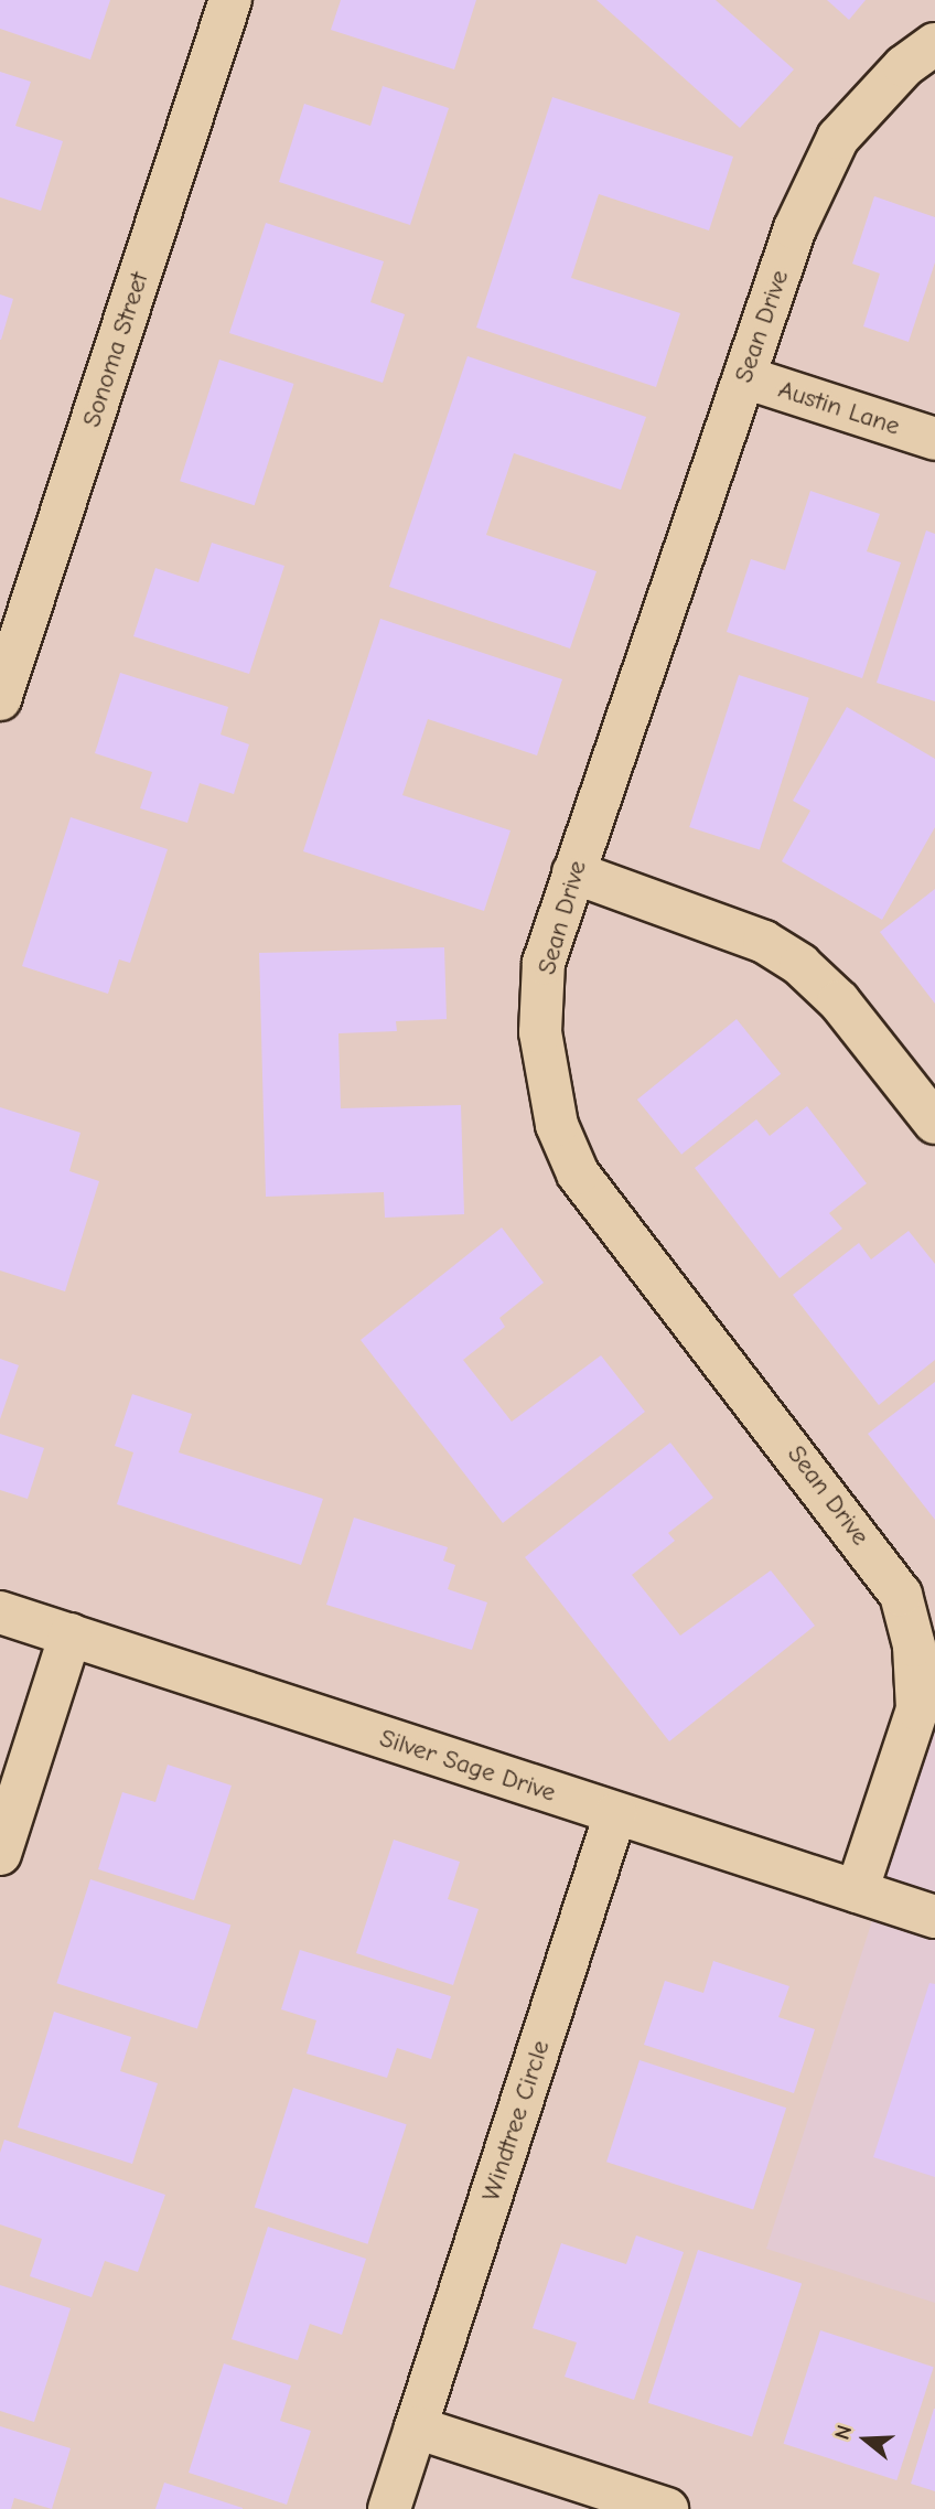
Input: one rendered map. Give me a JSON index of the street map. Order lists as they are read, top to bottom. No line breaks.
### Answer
{"streets":{"street":["Sean Drive","Sonoma Street","Austin Lane","Silver Sage Drive","Windtree Circle"]},"crossings":[["Sean Drive","Austin Lane"],["Sean Drive","Silver Sage Drive"],["Silver Sage Drive","Windtree Circle"]],"north":"left"}
